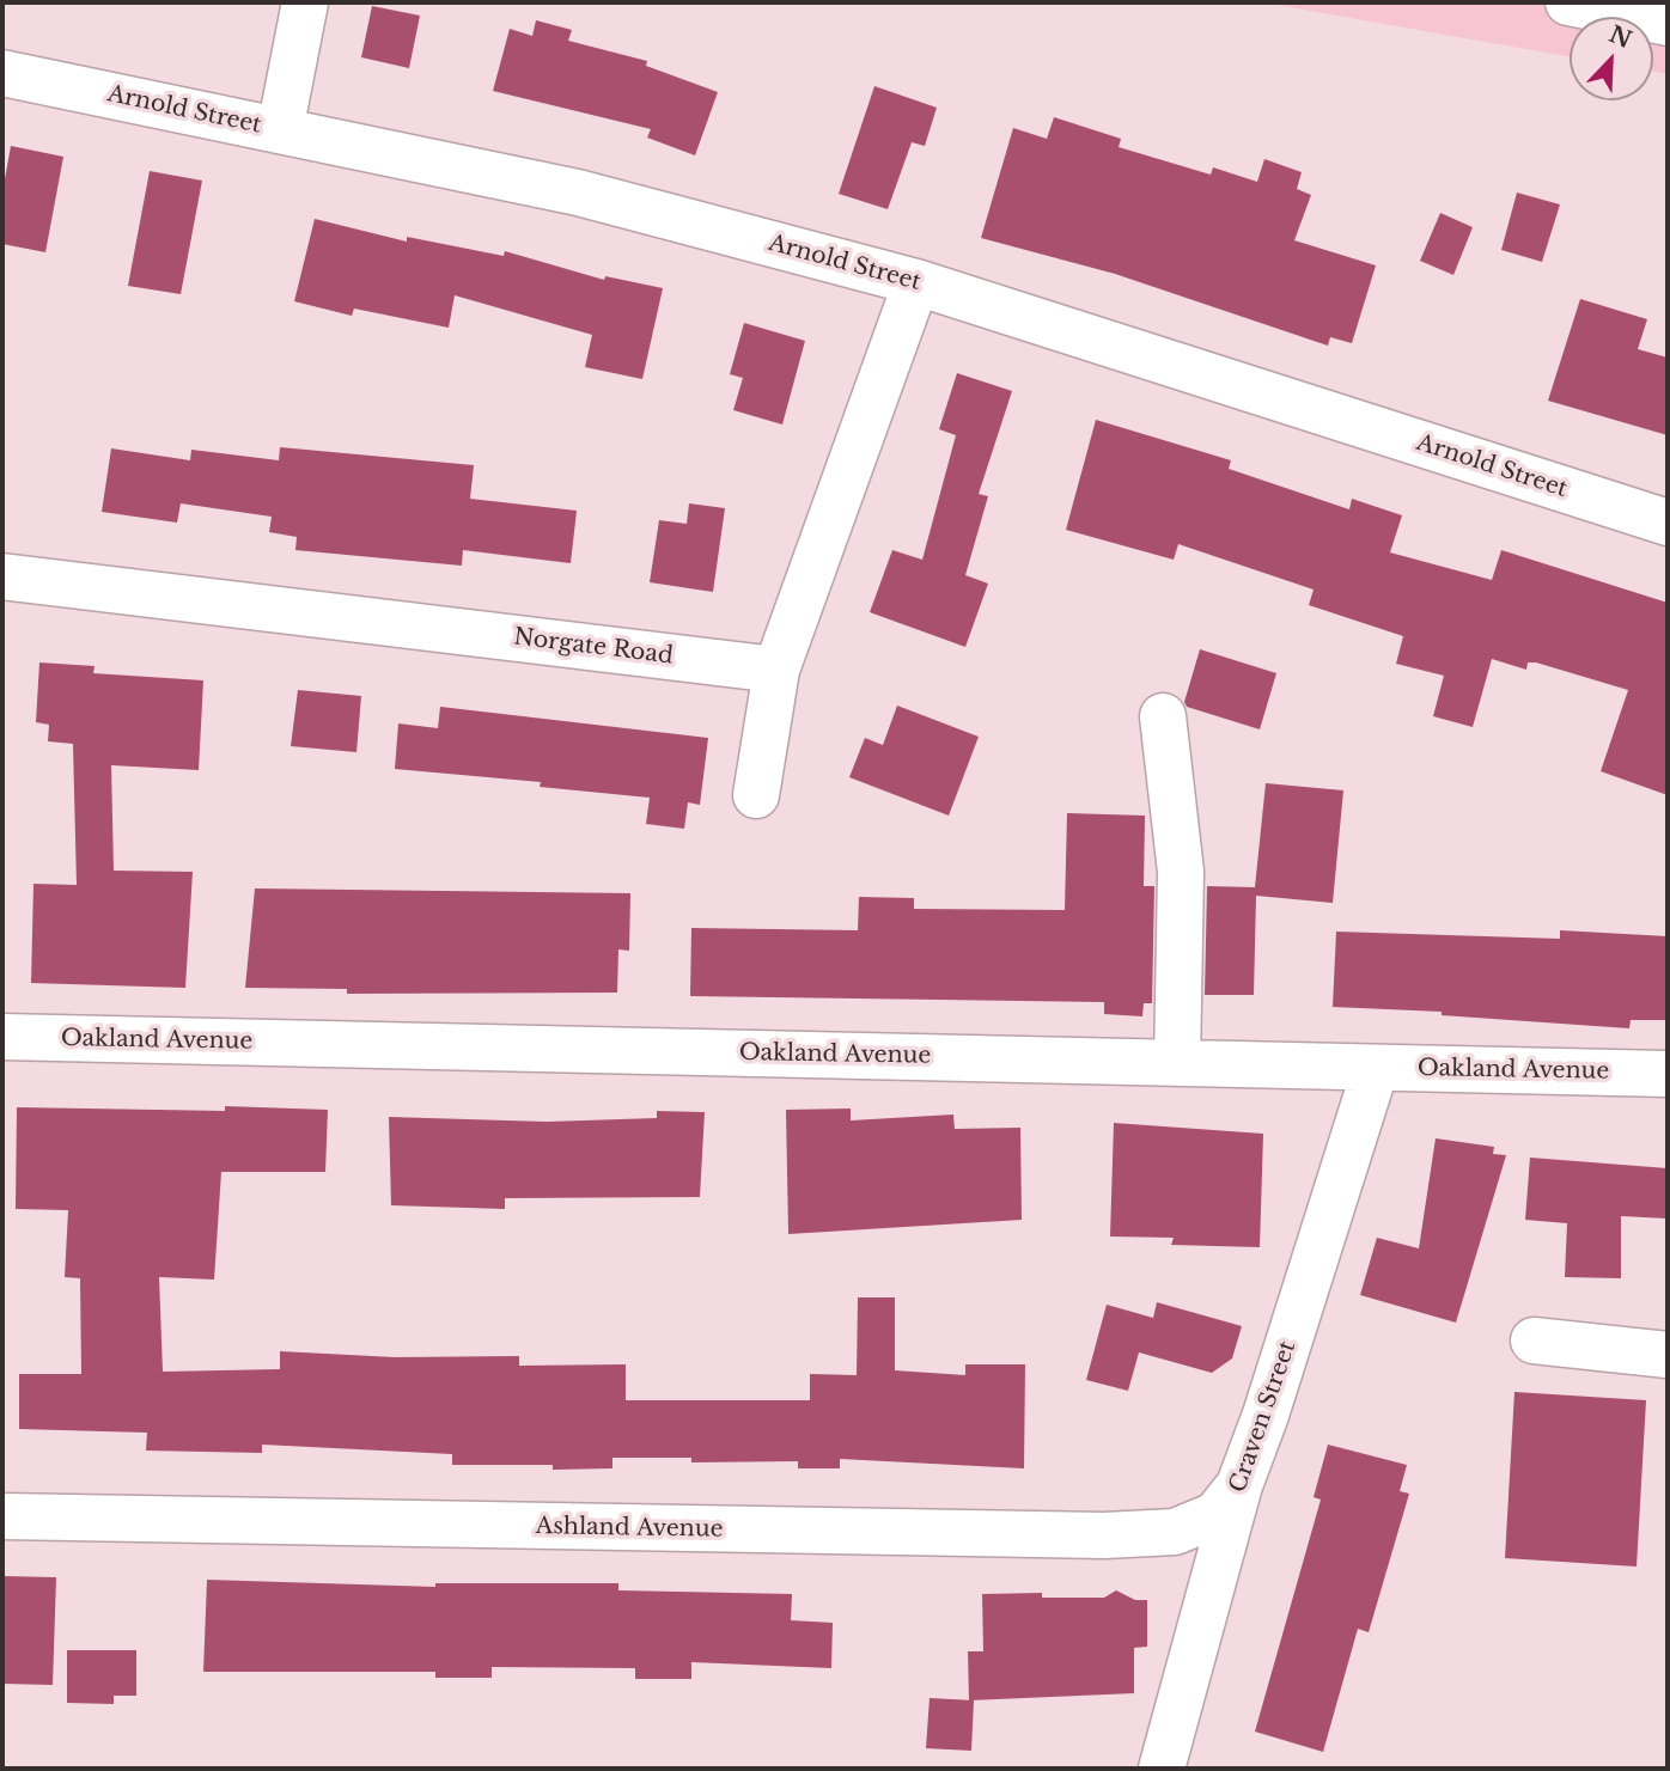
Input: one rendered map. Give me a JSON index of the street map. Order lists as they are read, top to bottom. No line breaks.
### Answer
{"streets":{"street":["Arnold Street","Norgate Road","Oakland Avenue","Craven Street","Ashland Avenue"]},"crossings":[["Oakland Avenue","Craven Street"],["Craven Street","Ashland Avenue"]],"north":"top right"}
